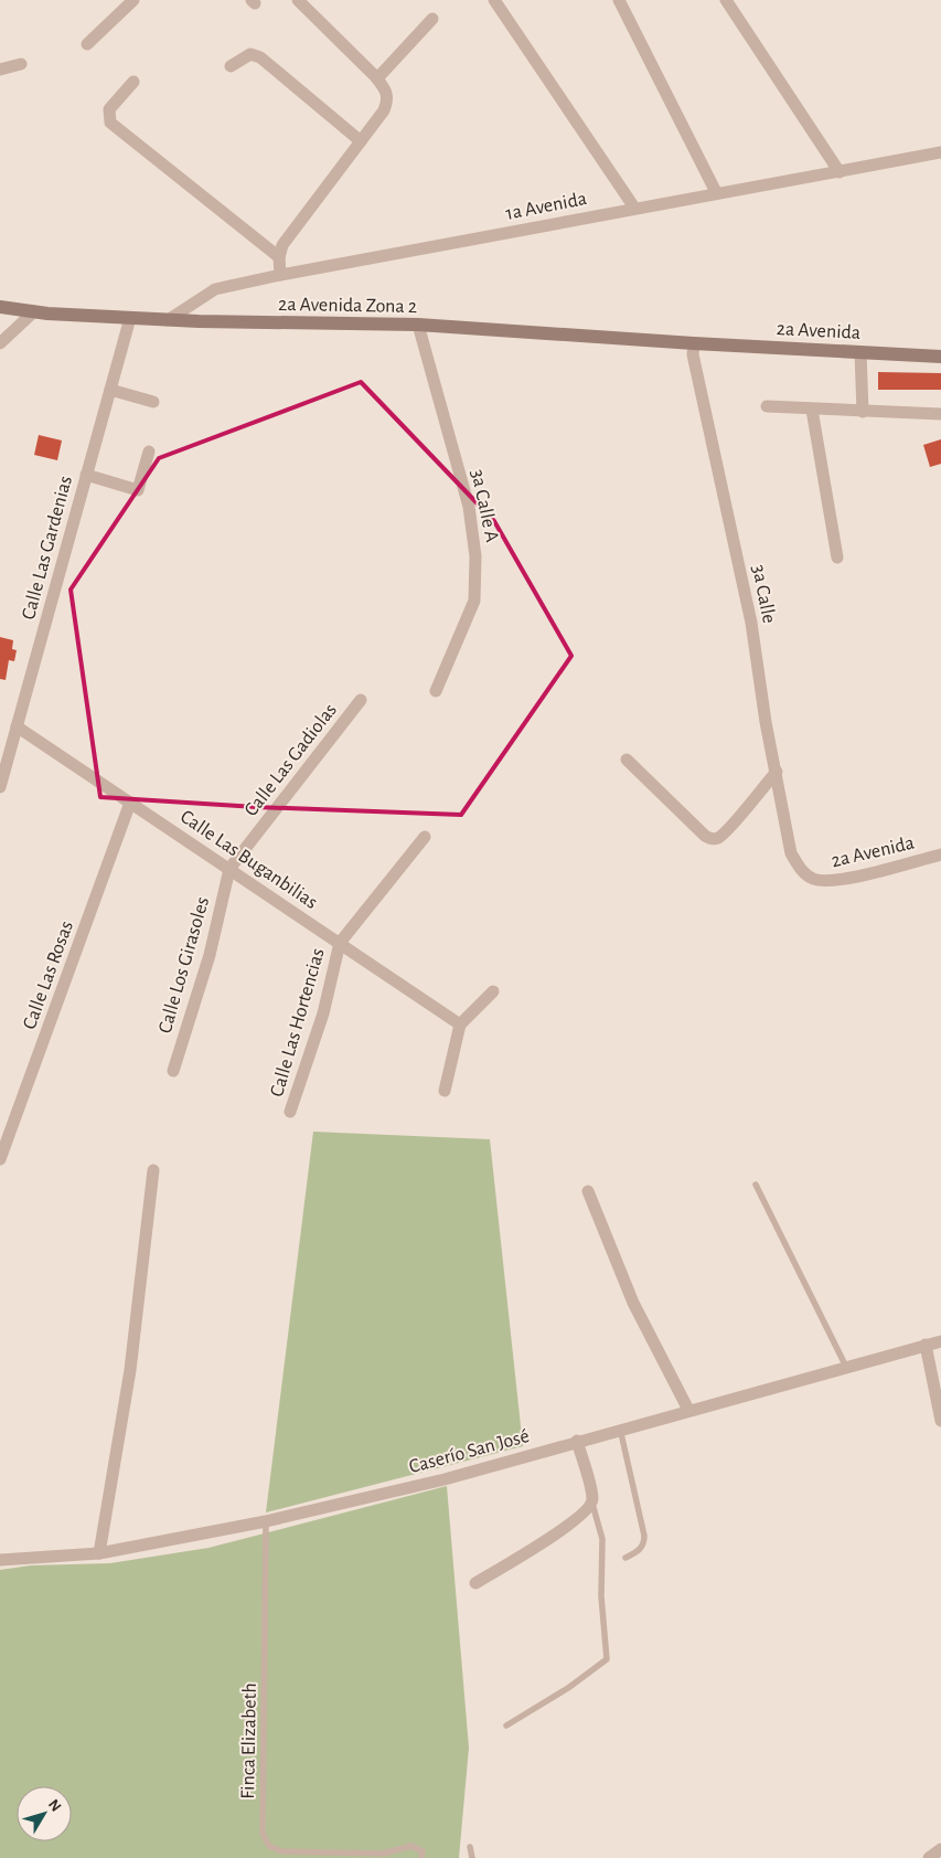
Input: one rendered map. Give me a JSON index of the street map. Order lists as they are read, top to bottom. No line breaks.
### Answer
{"streets":{"street":["1a Avenida","2a Avenida Zona 2","2a Avenida","3a Calle A","Calle Las Gardenias","3a Calle","Calle Las Gadiolas","Calle Las Buganbilias","Calle Los Girasoles","Calle Las Rosas","Calle Las Hortencias","Caserío San José"],"lane":["Finca Elizabeth"]},"crossings":[["1a Avenida","2a Avenida Zona 2"],["2a Avenida Zona 2","2a Avenida"],["2a Avenida Zona 2","3a Calle A"],["2a Avenida Zona 2","Calle Las Gardenias"],["2a Avenida Zona 2","3a Calle"],["2a Avenida","3a Calle"],["Calle Las Gardenias","Calle Las Buganbilias"],["Calle Las Gadiolas","Calle Las Buganbilias"],["Calle Las Gadiolas","Calle Los Girasoles"],["Calle Las Buganbilias","Calle Los Girasoles"],["Calle Las Buganbilias","Calle Las Rosas"],["Calle Las Buganbilias","Calle Las Hortencias"],["Caserío San José","Finca Elizabeth"]],"north":"top right"}
